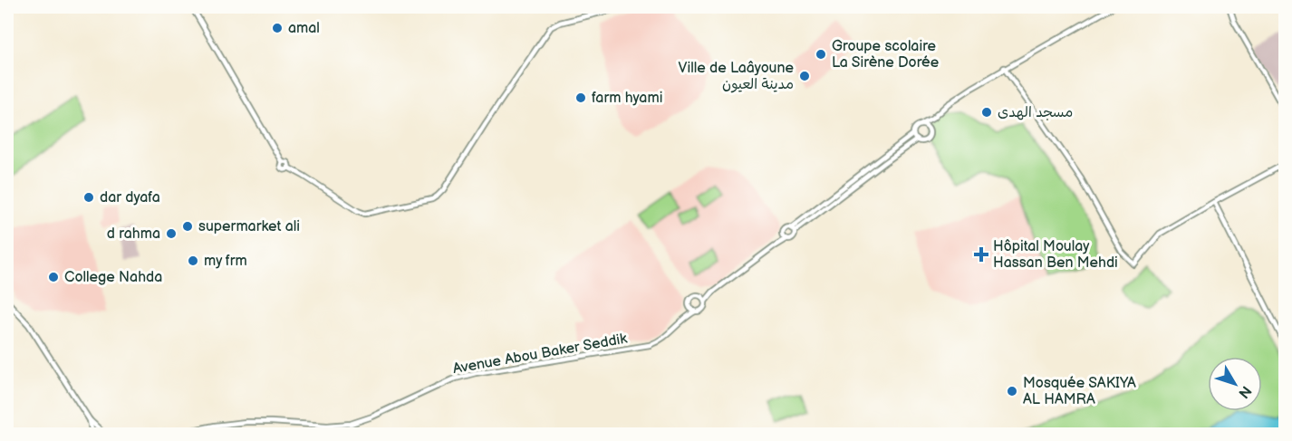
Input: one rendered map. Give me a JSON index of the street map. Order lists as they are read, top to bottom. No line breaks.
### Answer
{"streets":{"main road":["Avenue Abou Baker Seddik"]},"places":{"other":["amal","Groupe scolaire La Sirène Dorée","Ville de Laâyoune مدينة العيون","farm hyami","مسجد الهدى","dar dyafa","supermarket ali","d rahma","my frm","College Nahda","Mosquée SAKIYA AL HAMRA"],"health":["Hôpital Moulay Hassan Ben Mehdi"]},"north":"bottom right"}
